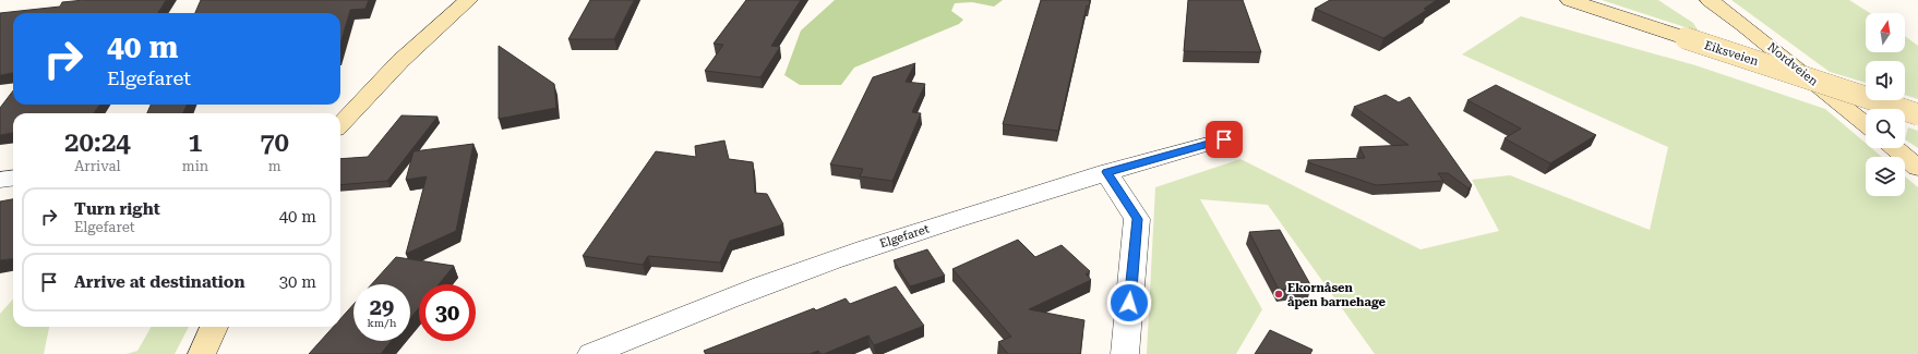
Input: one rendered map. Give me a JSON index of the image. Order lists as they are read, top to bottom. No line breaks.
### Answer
{"streets":{"street":["Eiksveien","Nordveien","Elgefaret"]},"places":["Ekornåsen åpen barnehage"],"north":"top","page":{"turn":["40 m","Elgefaret"],"eta":["20:24","Arrival","1","min","70","m"],"list":[{"name":"Turn right","note":"Elgefaret","value":"40 m"},{"name":"Arrive at destination","value":"30 m"}],"speed":"29 km/h","limit":"30"}}
